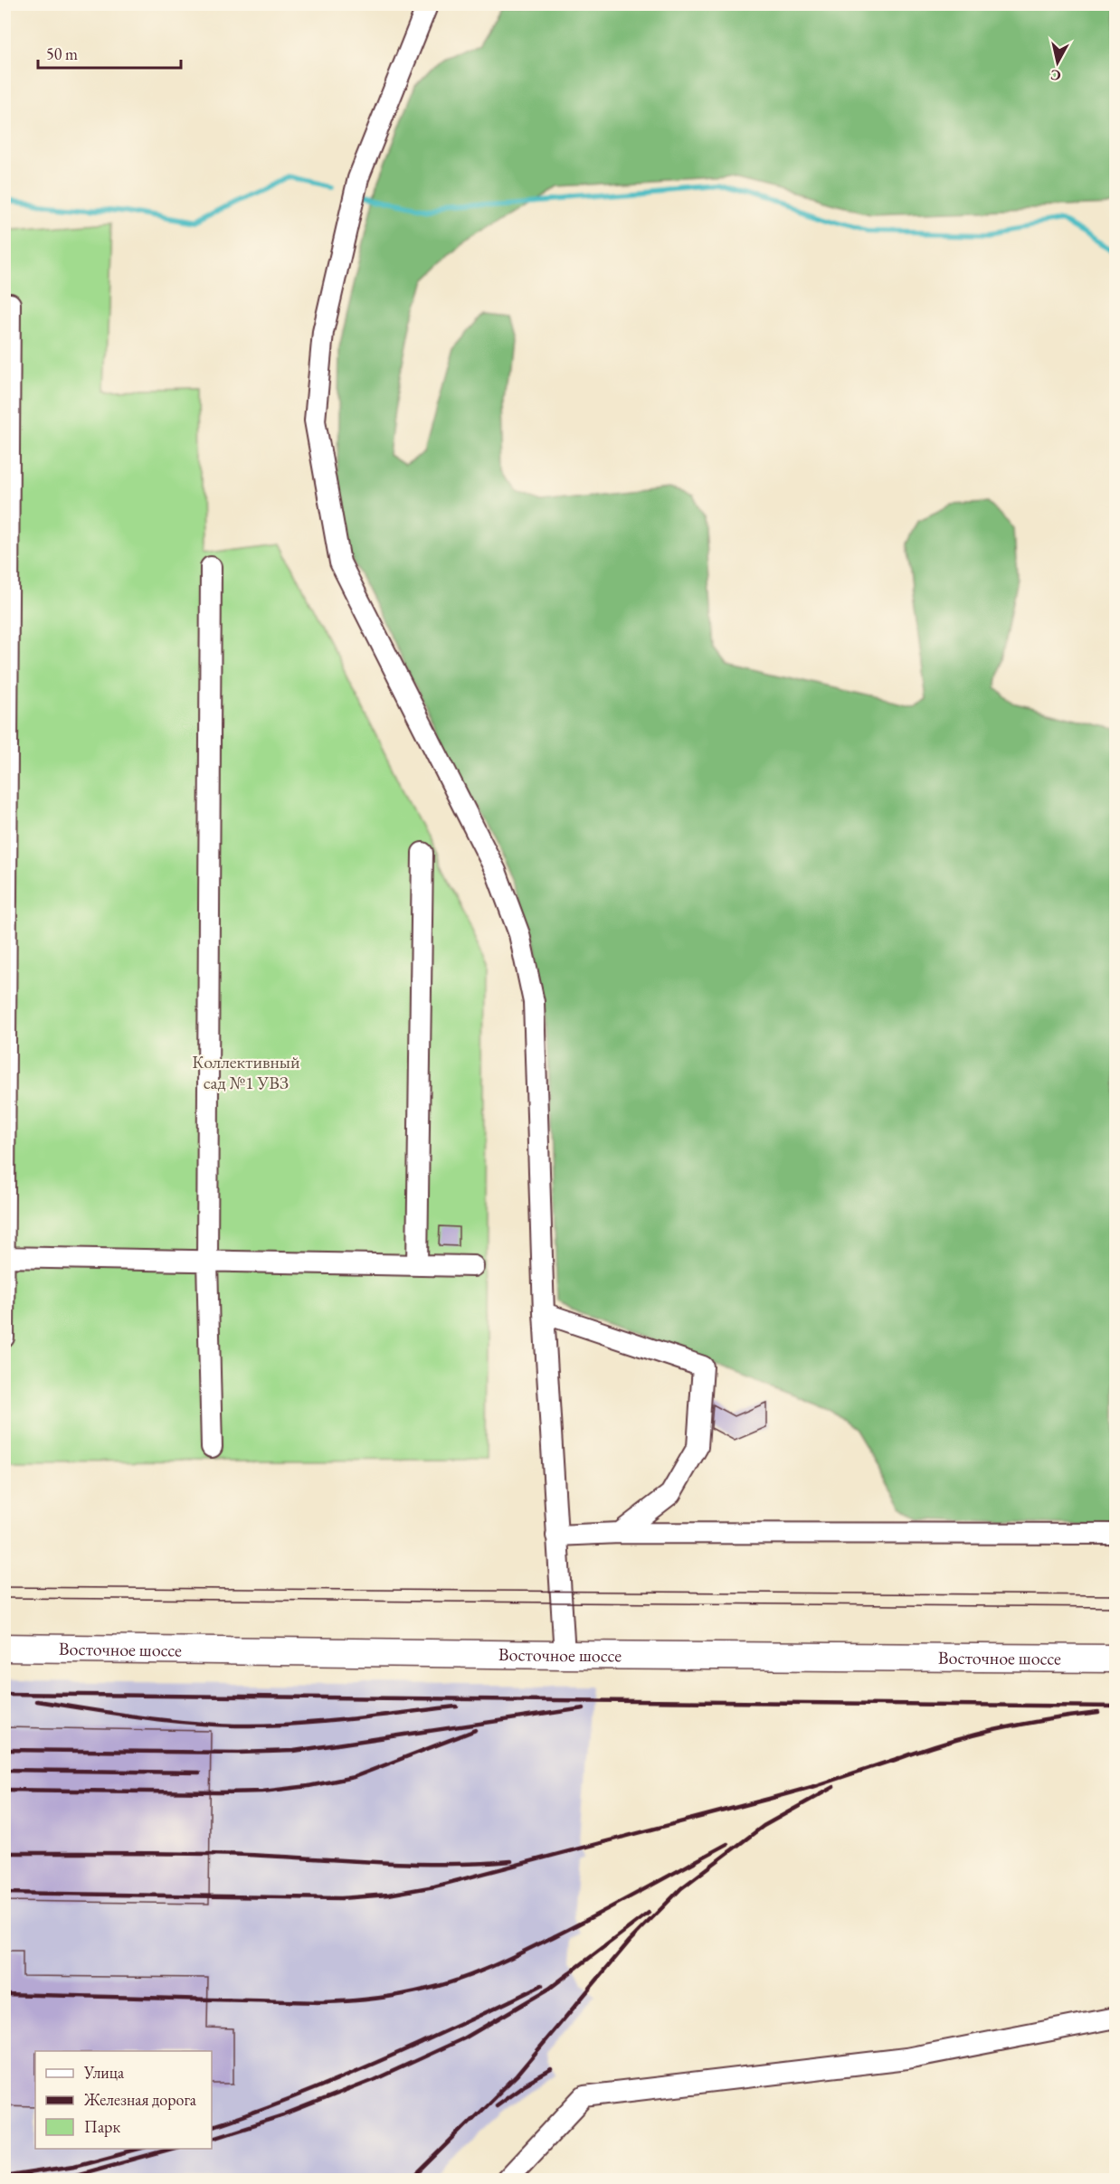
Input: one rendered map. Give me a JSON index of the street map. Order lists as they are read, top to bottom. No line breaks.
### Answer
{"streets":{"main road":["Восточное шоссе"]},"parks":["Коллективный сад №1 УВЗ"],"legend":["Улица","Железная дорога","Парк"],"scale_bar":"50 m","north":"bottom"}
